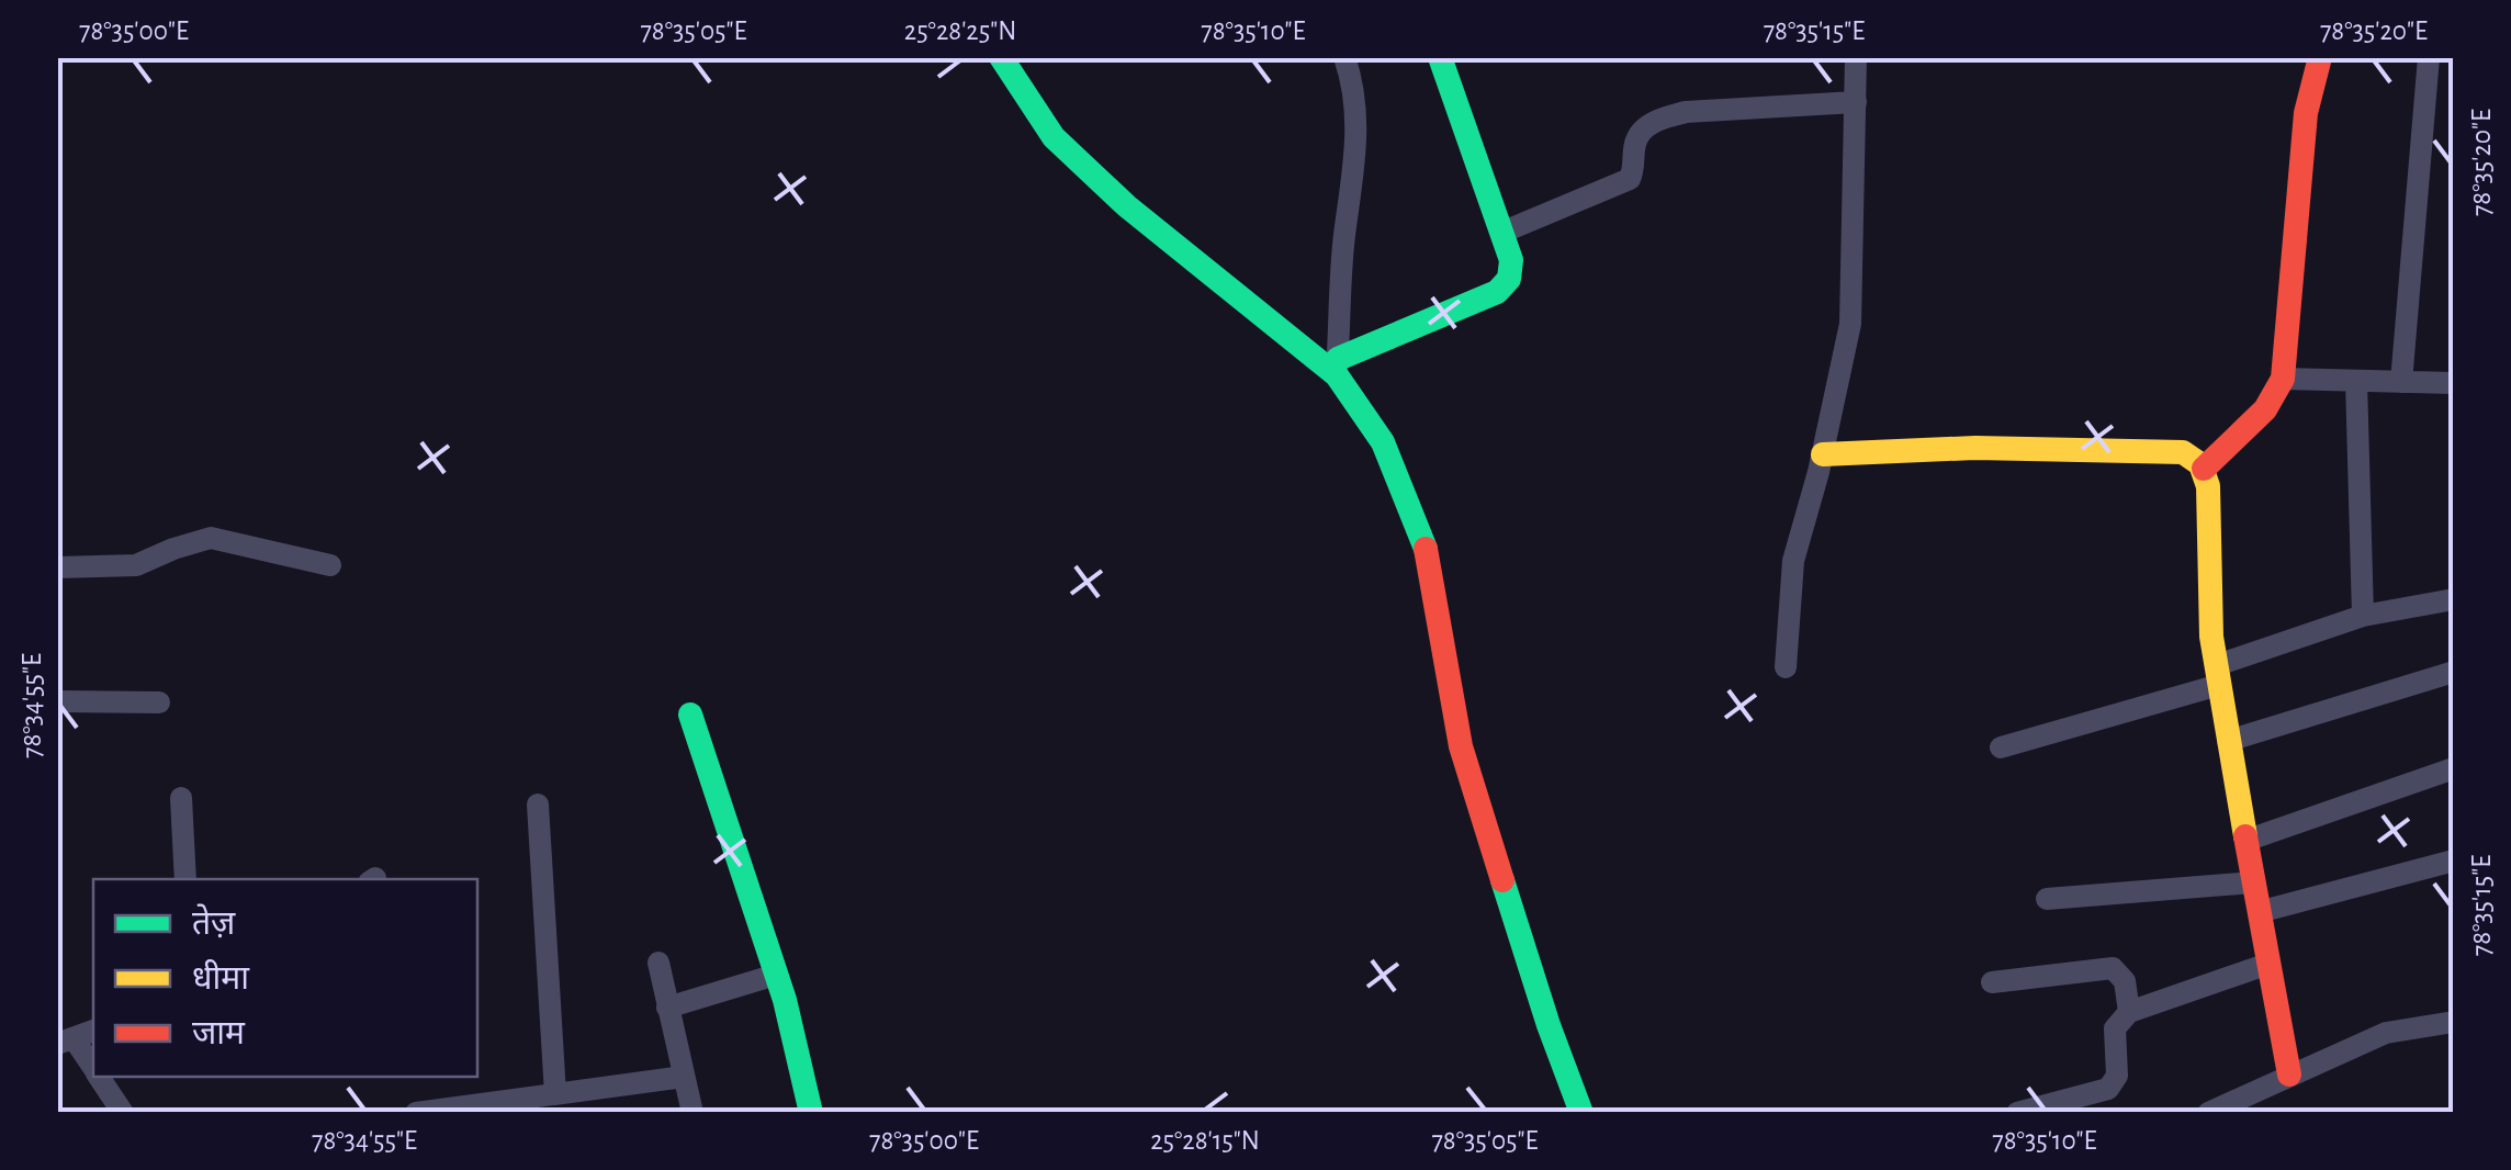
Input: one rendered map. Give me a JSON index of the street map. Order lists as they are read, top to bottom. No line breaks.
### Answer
{"legend":["तेज़","धीमा","जाम"],"coordinates":["78°35'00\"E","78°35'05\"E","25°28'25\"N","78°35'10\"E","78°35'15\"E","78°35'20\"E","78°34'55\"E","25°28'15\"N"]}
